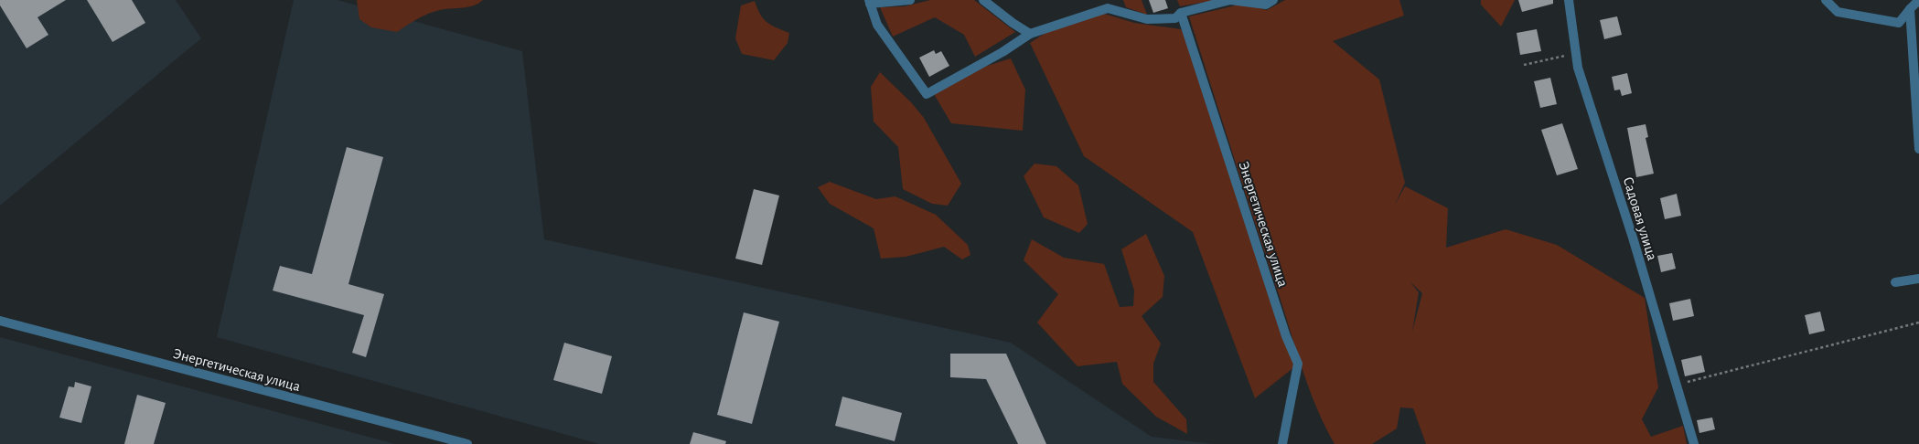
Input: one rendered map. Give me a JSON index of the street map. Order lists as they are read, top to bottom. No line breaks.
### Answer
{"streets":{"street":["Садовая улица","Энергетическая улица"]}}
